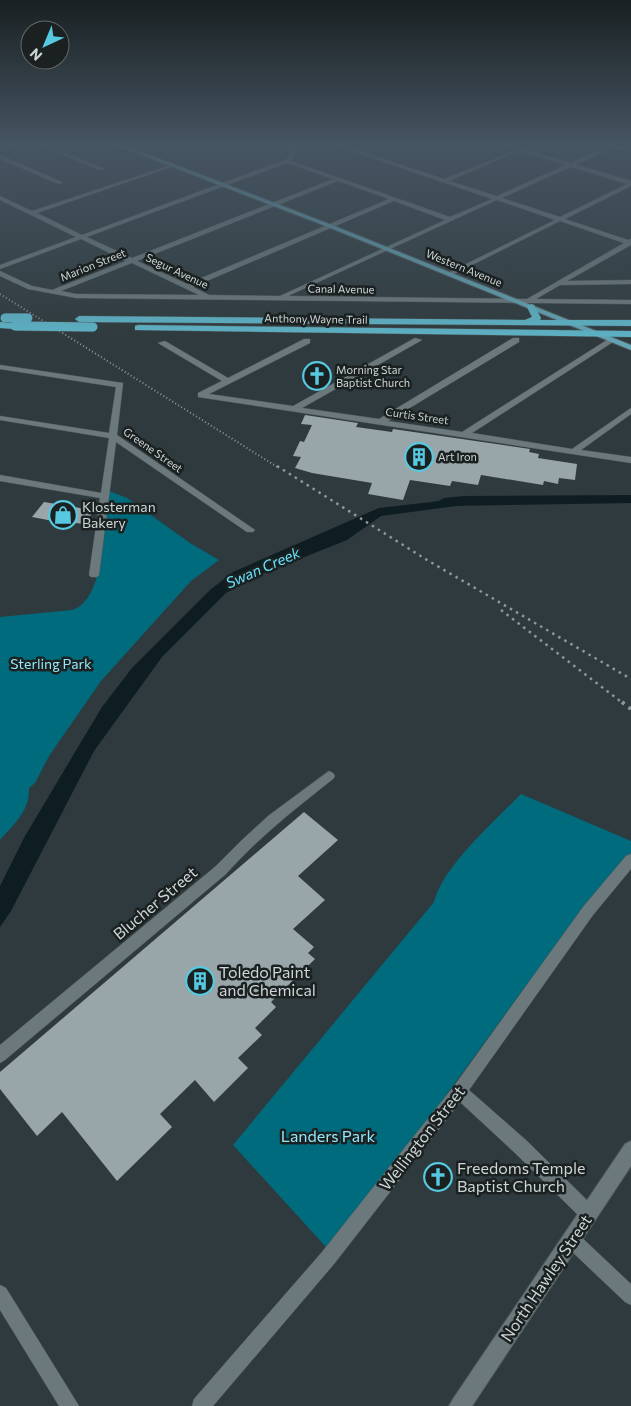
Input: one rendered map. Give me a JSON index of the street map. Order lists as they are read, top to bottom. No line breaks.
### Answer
{"streets":{"highway":["Anthony Wayne Trail"],"main road":["Western Avenue"],"street":["Marion Street","Segur Avenue","Canal Avenue","Curtis Street","Greene Street","Blucher Street","Wellington Street","North Hawley Street"]},"crossings":[["Marion Street","Segur Avenue"],["Marion Street","Canal Avenue"],["Western Avenue","Canal Avenue"],["Segur Avenue","Canal Avenue"]],"water":["Swan Creek"],"parks":["Sterling Park","Landers Park"],"places":{"church":["Morning Star Baptist Church","Freedoms Temple Baptist Church"],"building":["Art Iron","Toledo Paint and Chemical"],"shop":["Klosterman Bakery"]},"north":"bottom left"}
